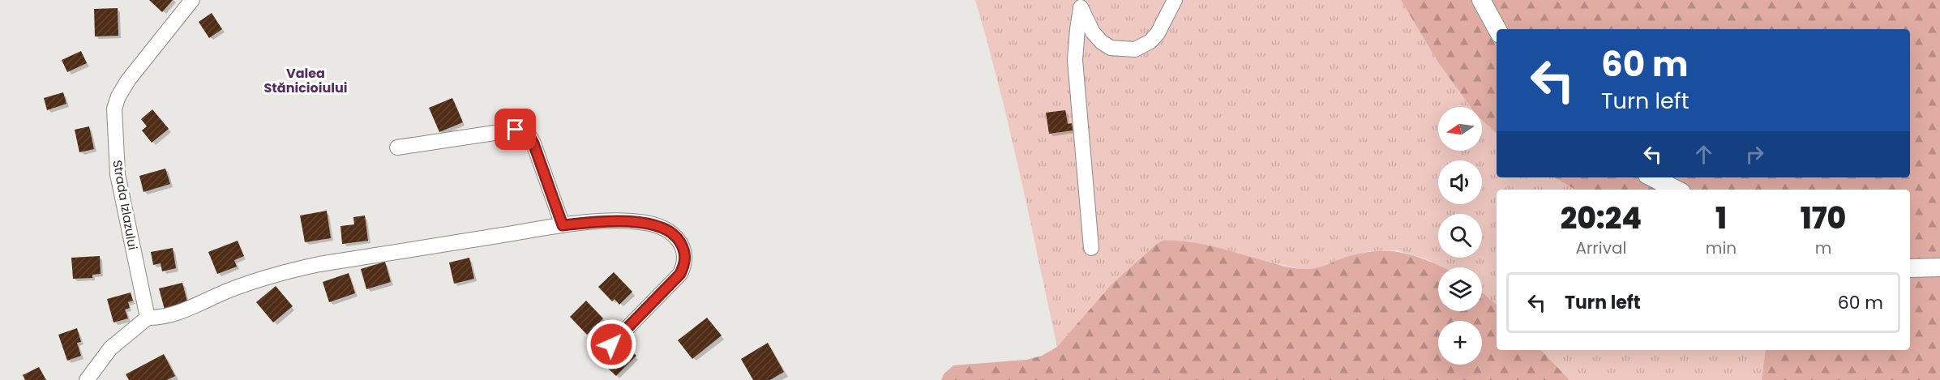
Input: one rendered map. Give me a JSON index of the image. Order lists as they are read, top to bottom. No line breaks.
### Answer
{"streets":{"street":["Strada Izlazului"]},"districts":["Valea Stănicioiului"],"north":"left","page":{"turn":["60 m","Turn left"],"map_buttons":"+","eta":["20:24","Arrival","1","min","170","m"],"list":[{"name":"Turn left","value":"60 m"}]}}
